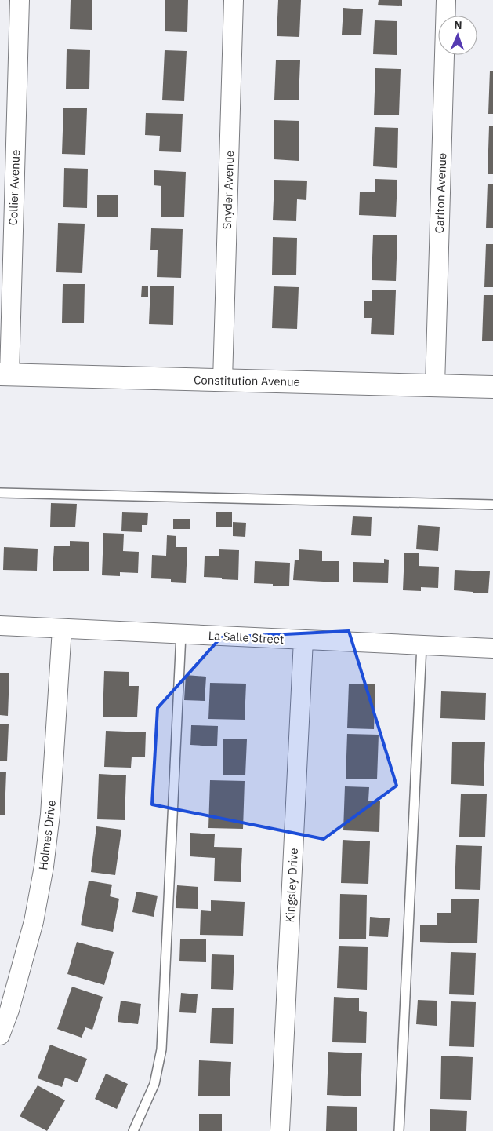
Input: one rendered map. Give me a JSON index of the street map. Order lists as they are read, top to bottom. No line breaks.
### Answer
{"streets":{"main road":["Constitution Avenue"],"street":["Collier Avenue","Snyder Avenue","Carlton Avenue","La Salle Street","Holmes Drive","Kingsley Drive"]},"crossings":[["Collier Avenue","Constitution Avenue"],["Snyder Avenue","Constitution Avenue"],["Carlton Avenue","Constitution Avenue"],["La Salle Street","Holmes Drive"],["La Salle Street","Kingsley Drive"]],"north":"top"}
